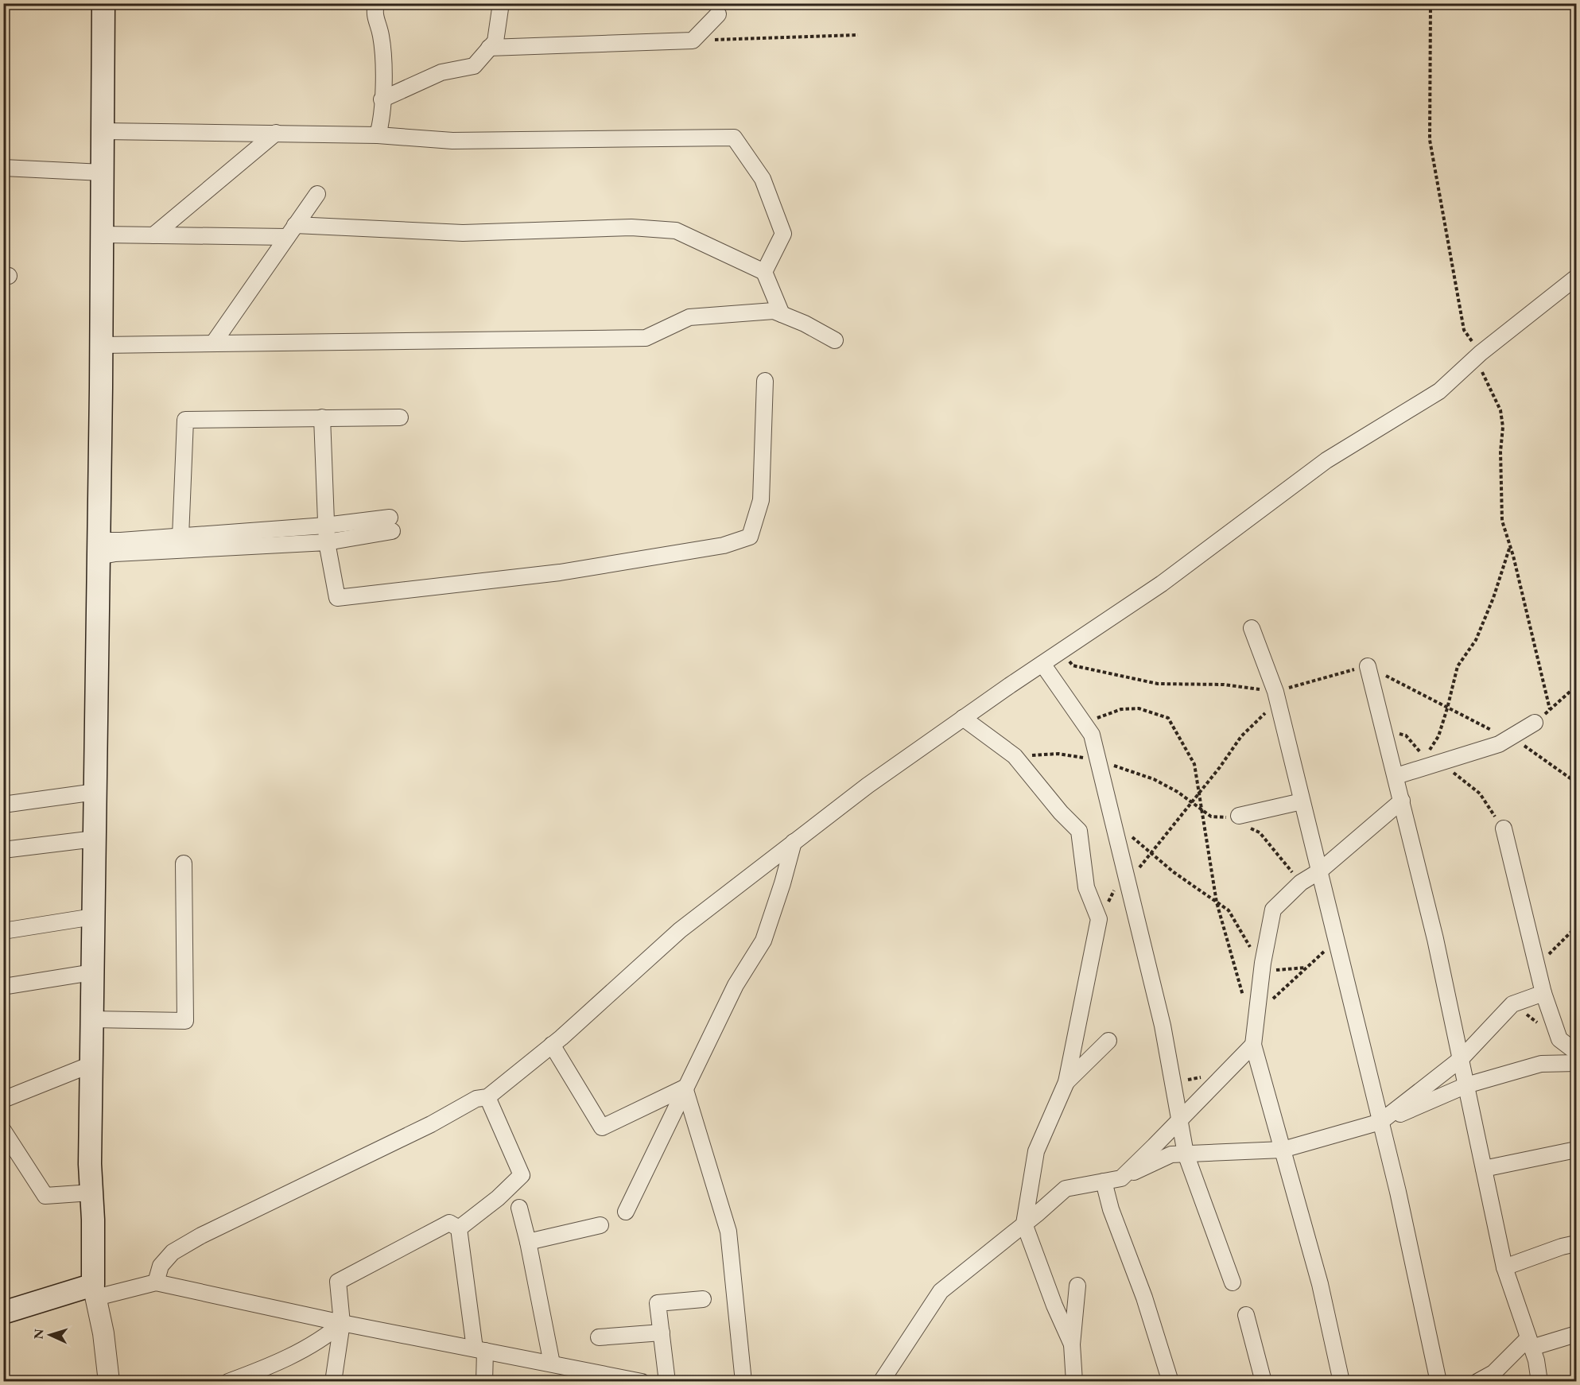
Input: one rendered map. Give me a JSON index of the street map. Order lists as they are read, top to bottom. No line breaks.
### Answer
{"north":"left"}
